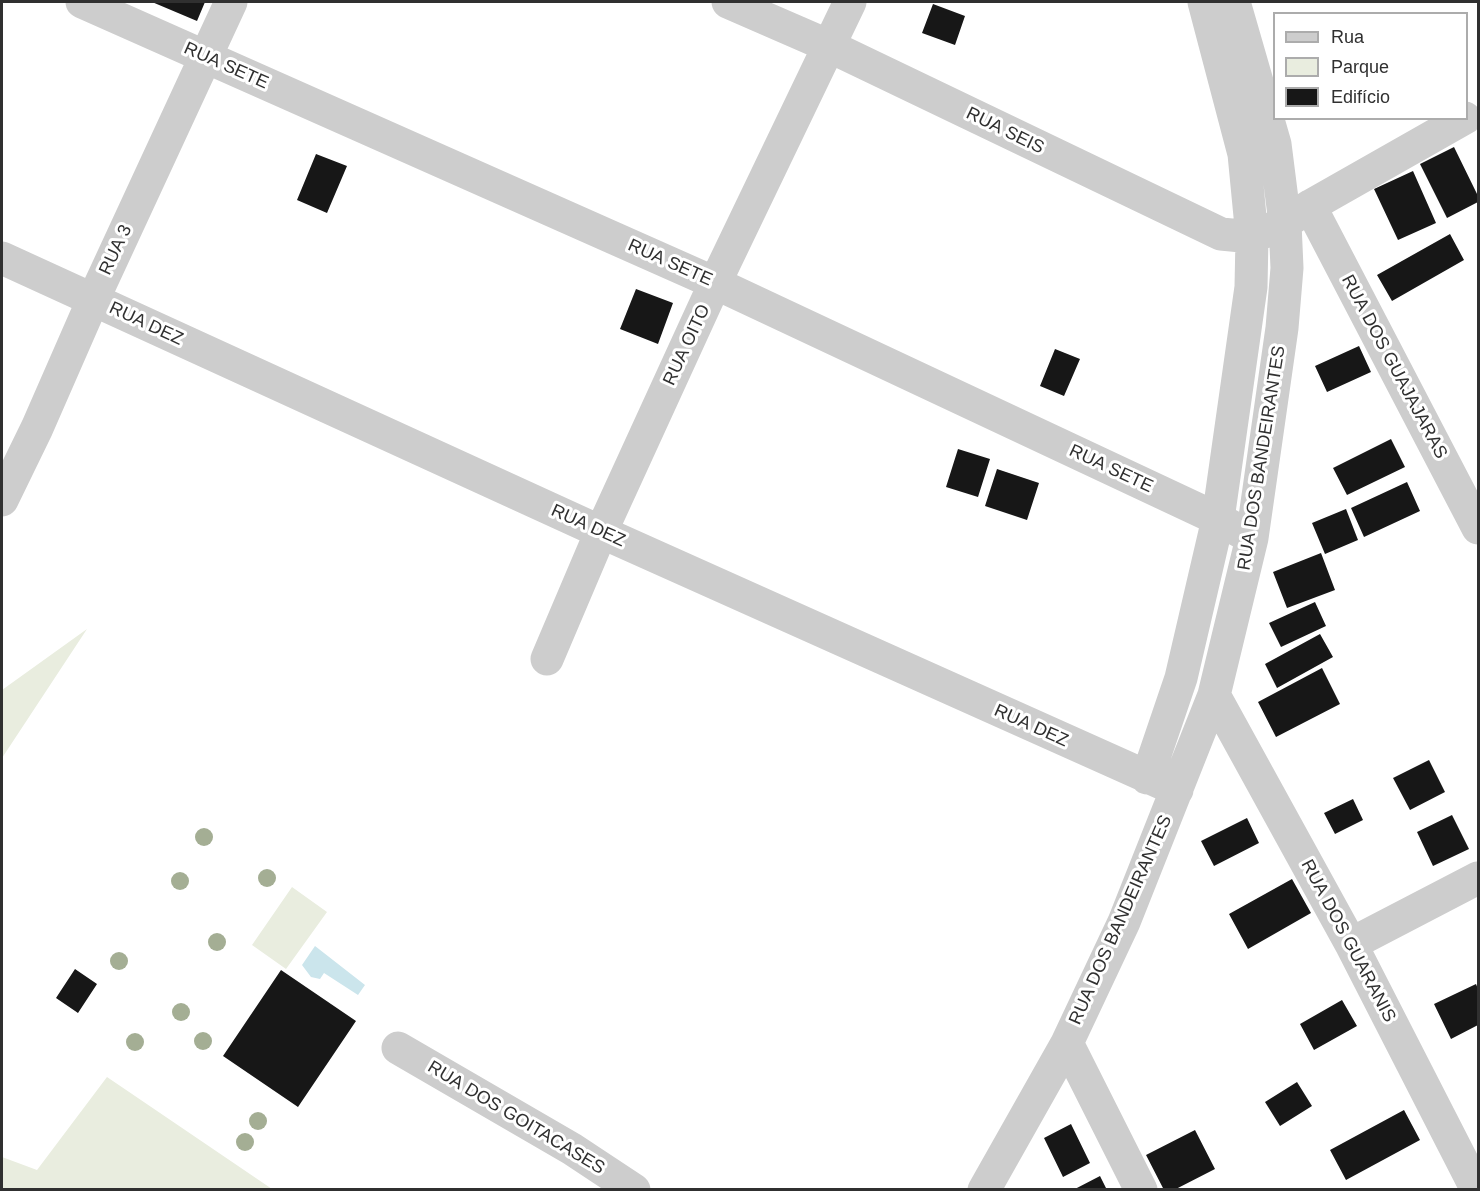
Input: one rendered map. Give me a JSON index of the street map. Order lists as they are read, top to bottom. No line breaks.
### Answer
{"streets":{"street":["RUA SETE","RUA SEIS","RUA 3","RUA DEZ","RUA OITO","RUA DOS GUAJAJARAS","RUA DOS BANDEIRANTES","RUA DOS GUARANIS","RUA DOS GOITACASES"]},"crossings":[["RUA SETE","RUA 3"],["RUA SETE","RUA OITO"],["RUA SETE","RUA DOS BANDEIRANTES"],["RUA SEIS","RUA OITO"],["RUA SEIS","RUA DOS GUAJAJARAS"],["RUA SEIS","RUA DOS BANDEIRANTES"],["RUA 3","RUA DEZ"],["RUA DEZ","RUA OITO"],["RUA DEZ","RUA DOS BANDEIRANTES"],["RUA DOS GUAJAJARAS","RUA DOS BANDEIRANTES"],["RUA DOS BANDEIRANTES","RUA DOS GUARANIS"]],"legend":["Rua","Parque","Edifício"]}
